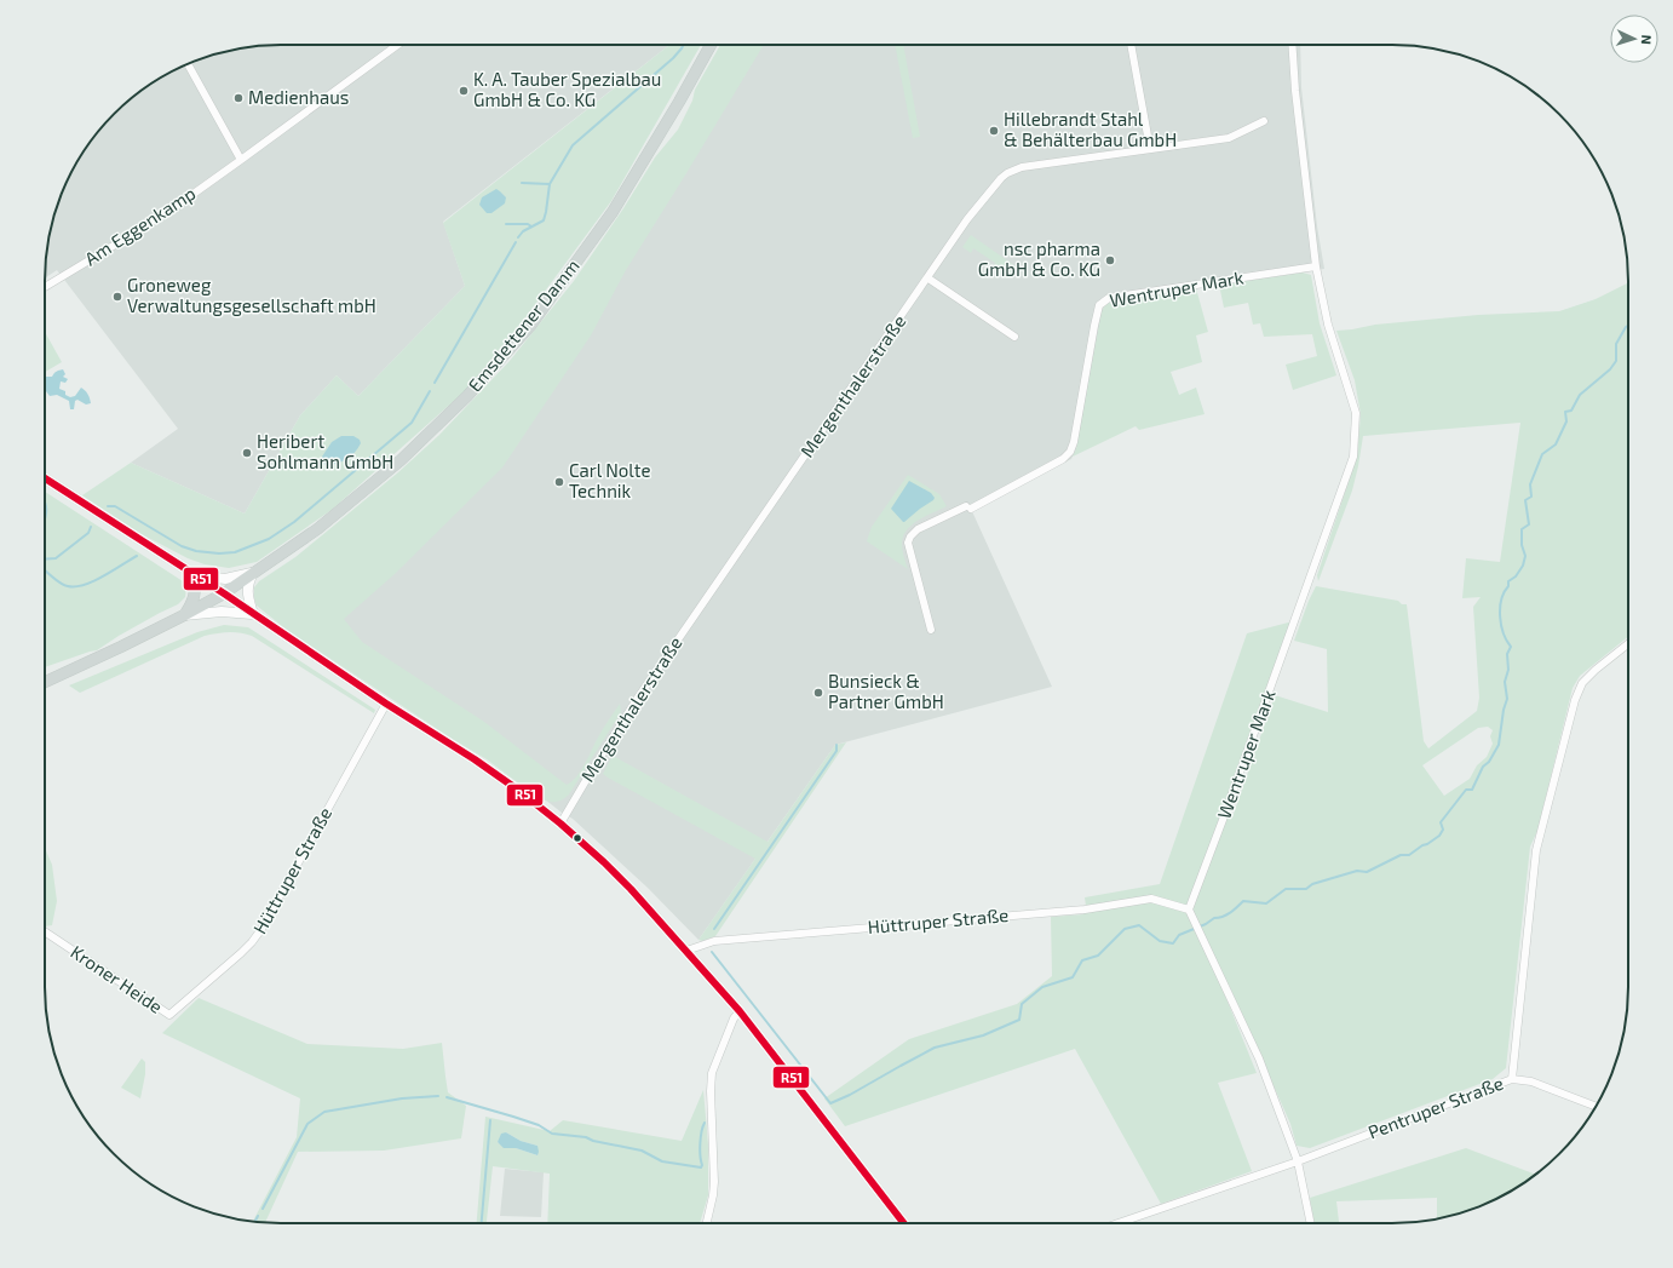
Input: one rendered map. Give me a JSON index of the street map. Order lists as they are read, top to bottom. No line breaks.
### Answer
{"streets":{"main road":["Emsdettener Damm"],"street":["Am Eggenkamp","Wentruper Mark","Mergenthalerstraße","Hüttruper Straße","Kroner Heide","Pentruper Straße"]},"crossings":[["Wentruper Mark","Hüttruper Straße"],["Hüttruper Straße","Kroner Heide"]],"places":["K. A. Tauber Spezialbau GmbH & Co. KG","Medienhaus","Hillebrandt Stahl & Behälterbau GmbH","nsc pharma GmbH & Co. KG","Groneweg Verwaltungsgesellschaft mbH","Heribert Sohlmann GmbH","Carl Nolte Technik","Bunsieck & Partner GmbH"],"lines":["transit line R51"],"north":"right"}
